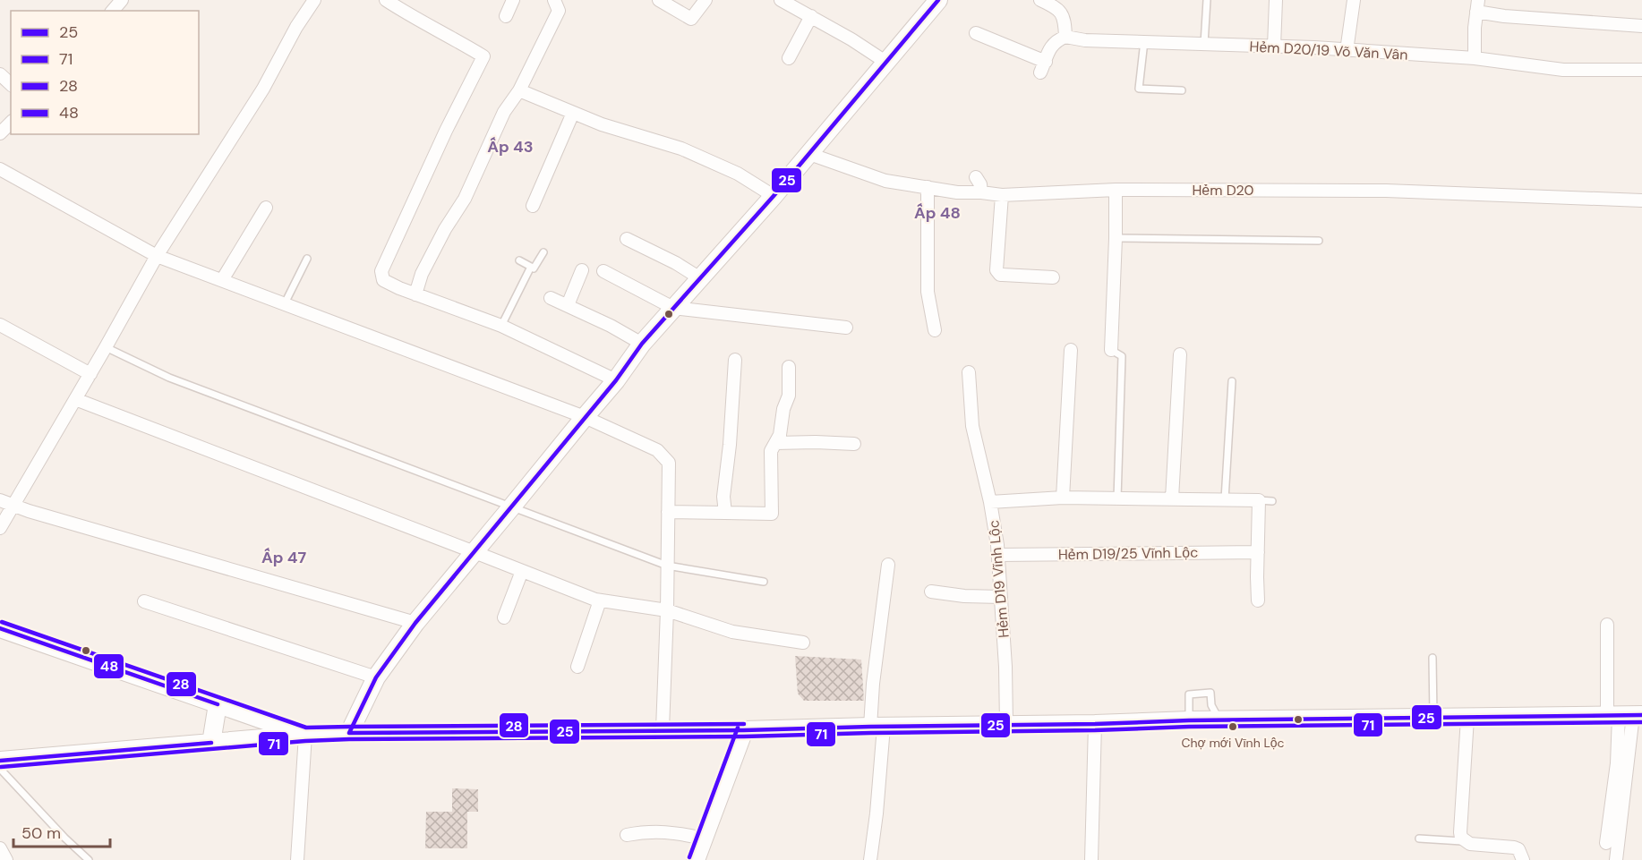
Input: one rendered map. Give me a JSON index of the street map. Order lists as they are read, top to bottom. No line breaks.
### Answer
{"streets":{"street":["Hẻm D20/19 Võ Văn Vân","Hẻm D20","Hẻm D19/25 Vĩnh Lộc","Hẻm D19 Vĩnh Lộc"]},"crossings":[["Hẻm D19/25 Vĩnh Lộc","Hẻm D19 Vĩnh Lộc"]],"districts":["Ấp 43","Ấp 48","Ấp 47"],"places":["Chợ mới Vĩnh Lộc"],"lines":["transit line 25","transit line 28","transit line 48","transit line 71"],"legend":["25","71","28","48"],"scale_bar":"50 m"}
